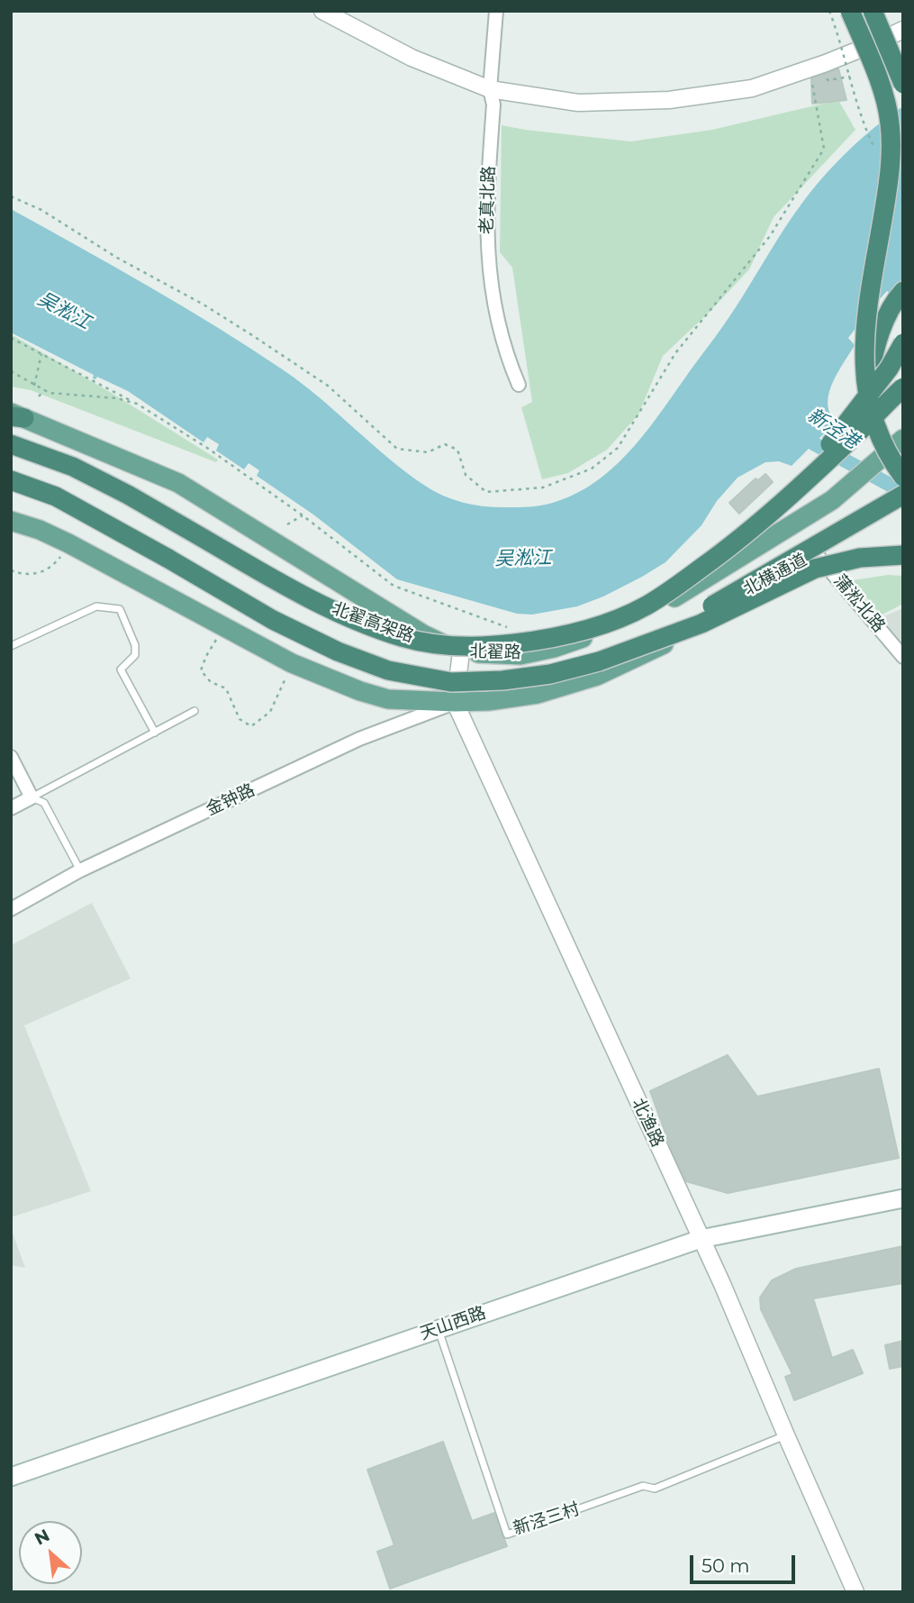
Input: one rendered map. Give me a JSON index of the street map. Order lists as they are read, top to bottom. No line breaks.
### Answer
{"streets":{"highway":["北横通道","北翟高架路"],"main road":["北翟路","天山西路"],"street":["老真北路","蒲淞北路","金钟路","北渔路"],"lane":["新泾三村"]},"crossings":[["金钟路","北渔路"],["北渔路","天山西路"],["北渔路","新泾三村"],["天山西路","新泾三村"]],"water":["吴淞江","新泾港"],"scale_bar":"50 m","north":"top left"}
